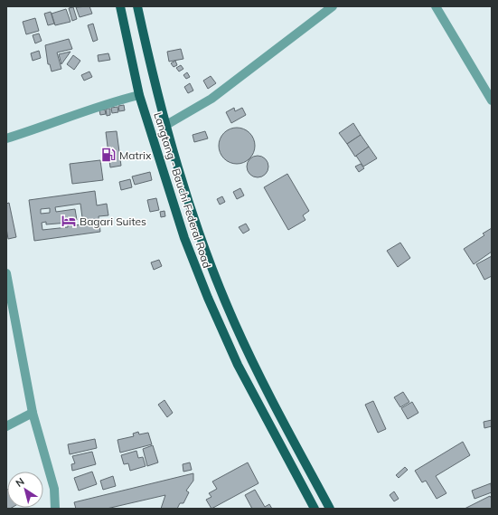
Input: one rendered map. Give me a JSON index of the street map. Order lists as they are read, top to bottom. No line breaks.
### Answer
{"streets":{"main road":["Langtang - Bauchi Federal Road"]},"places":{"fuel station":["Matrix"],"hotel":["Bagari Suites"]},"north":"top left"}
